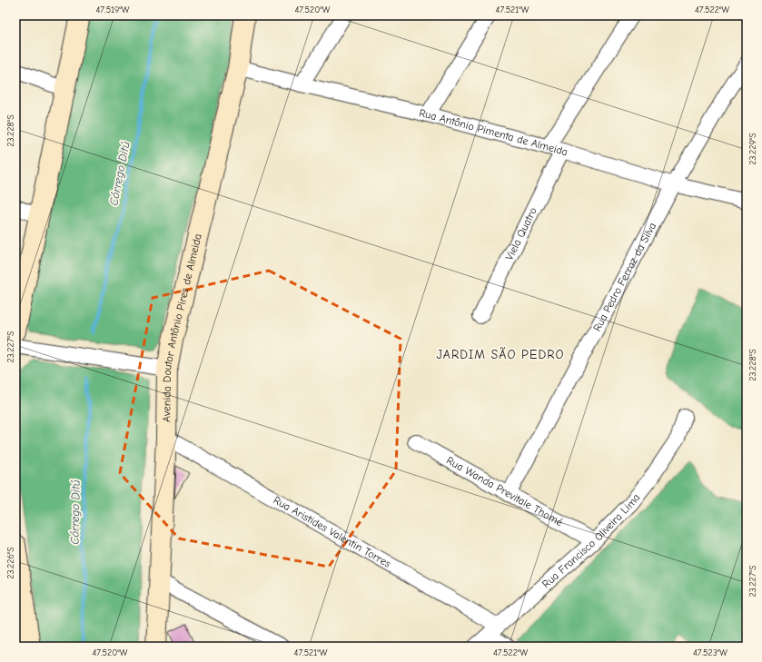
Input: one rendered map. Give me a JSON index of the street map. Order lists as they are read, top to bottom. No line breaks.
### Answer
{"streets":{"main road":["Avenida Doutor Antônio Pires de Almeida"],"street":["Rua Antônio Pimenta de Almeida","Viela Quatro","Rua Pedro Ferraz da Silva","Rua Wanda Previtale Thomé","Rua Aristides Valentin Torres","Rua Francisco Oliveira Lima"]},"crossings":[["Rua Antônio Pimenta de Almeida","Viela Quatro"],["Rua Antônio Pimenta de Almeida","Rua Pedro Ferraz da Silva"],["Rua Antônio Pimenta de Almeida","Avenida Doutor Antônio Pires de Almeida"],["Rua Pedro Ferraz da Silva","Rua Wanda Previtale Thomé"],["Avenida Doutor Antônio Pires de Almeida","Rua Aristides Valentin Torres"],["Rua Wanda Previtale Thomé","Rua Francisco Oliveira Lima"],["Rua Aristides Valentin Torres","Rua Francisco Oliveira Lima"]],"districts":["JARDIM SÃO PEDRO"],"water":["Córrego Ditú"],"coordinates":["47.519°W","47.520°W","47.521°W","47.522°W","23.228°S","23.229°S","23.227°S","23.226°S","47.523°W"]}
